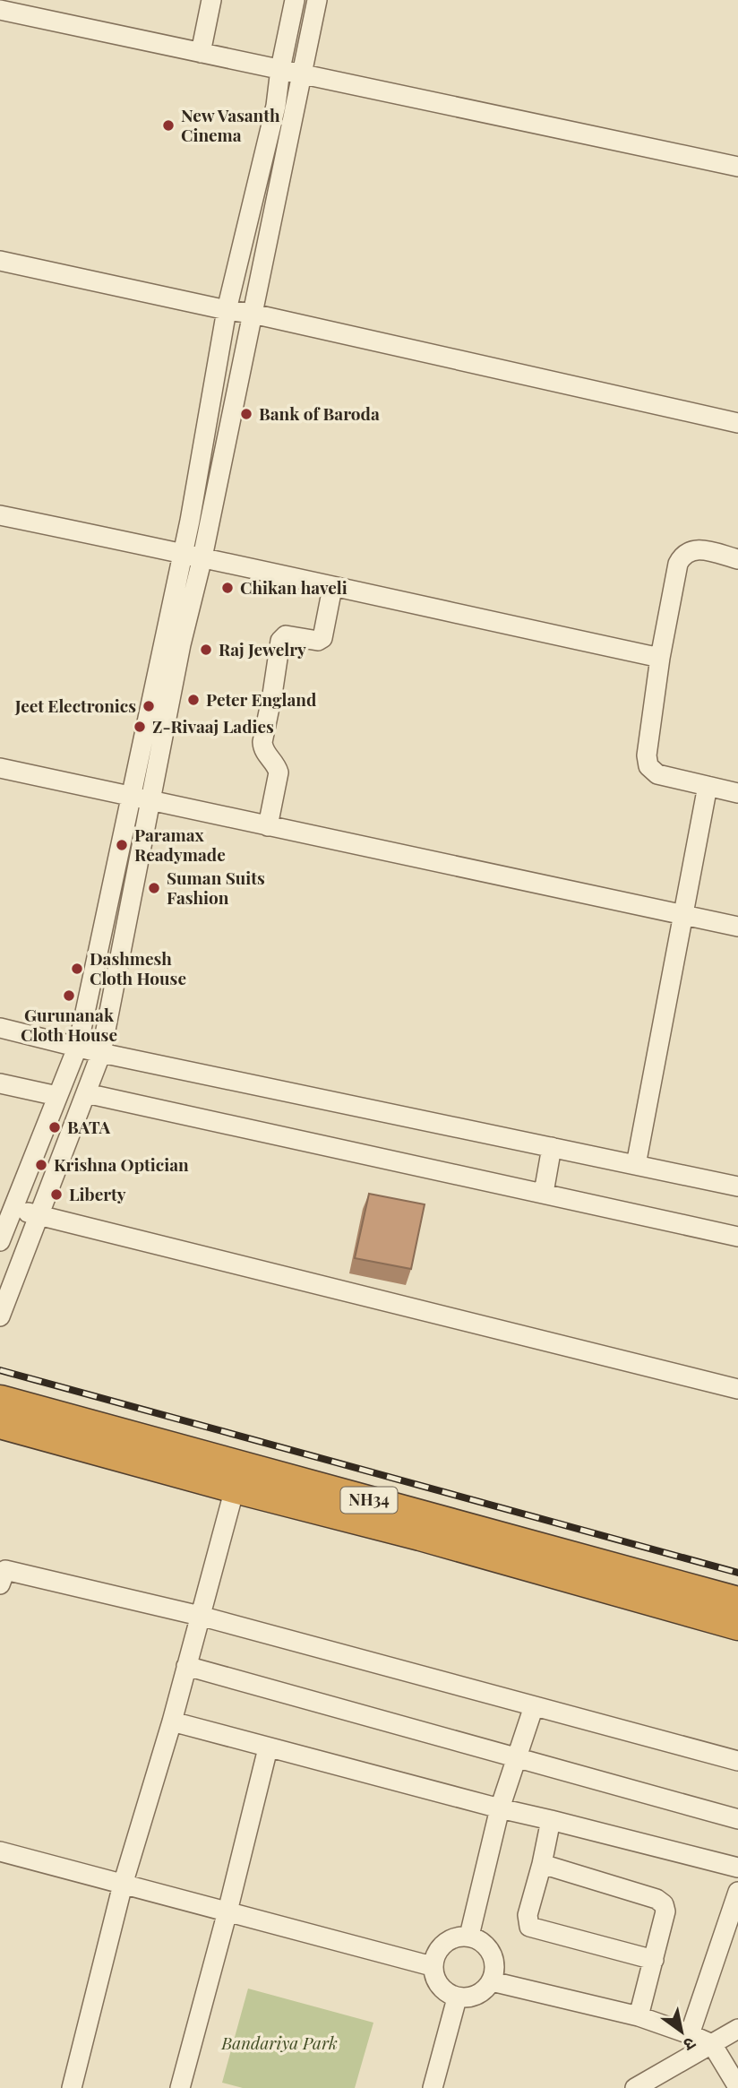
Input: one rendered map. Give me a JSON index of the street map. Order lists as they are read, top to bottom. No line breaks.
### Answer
{"streets":{"highway":["NH34"]},"parks":["Bandariya Park"],"places":["New Vasanth Cinema","Bank of Baroda","Chikan haveli","Raj Jewelry","Peter England","Jeet Electronics","Z-Rivaaj Ladies","Paramax Readymade","Suman Suits Fashion","Dashmesh Cloth House","Gurunanak Cloth House","BATA","Krishna Optician","Liberty"],"north":"bottom right"}
